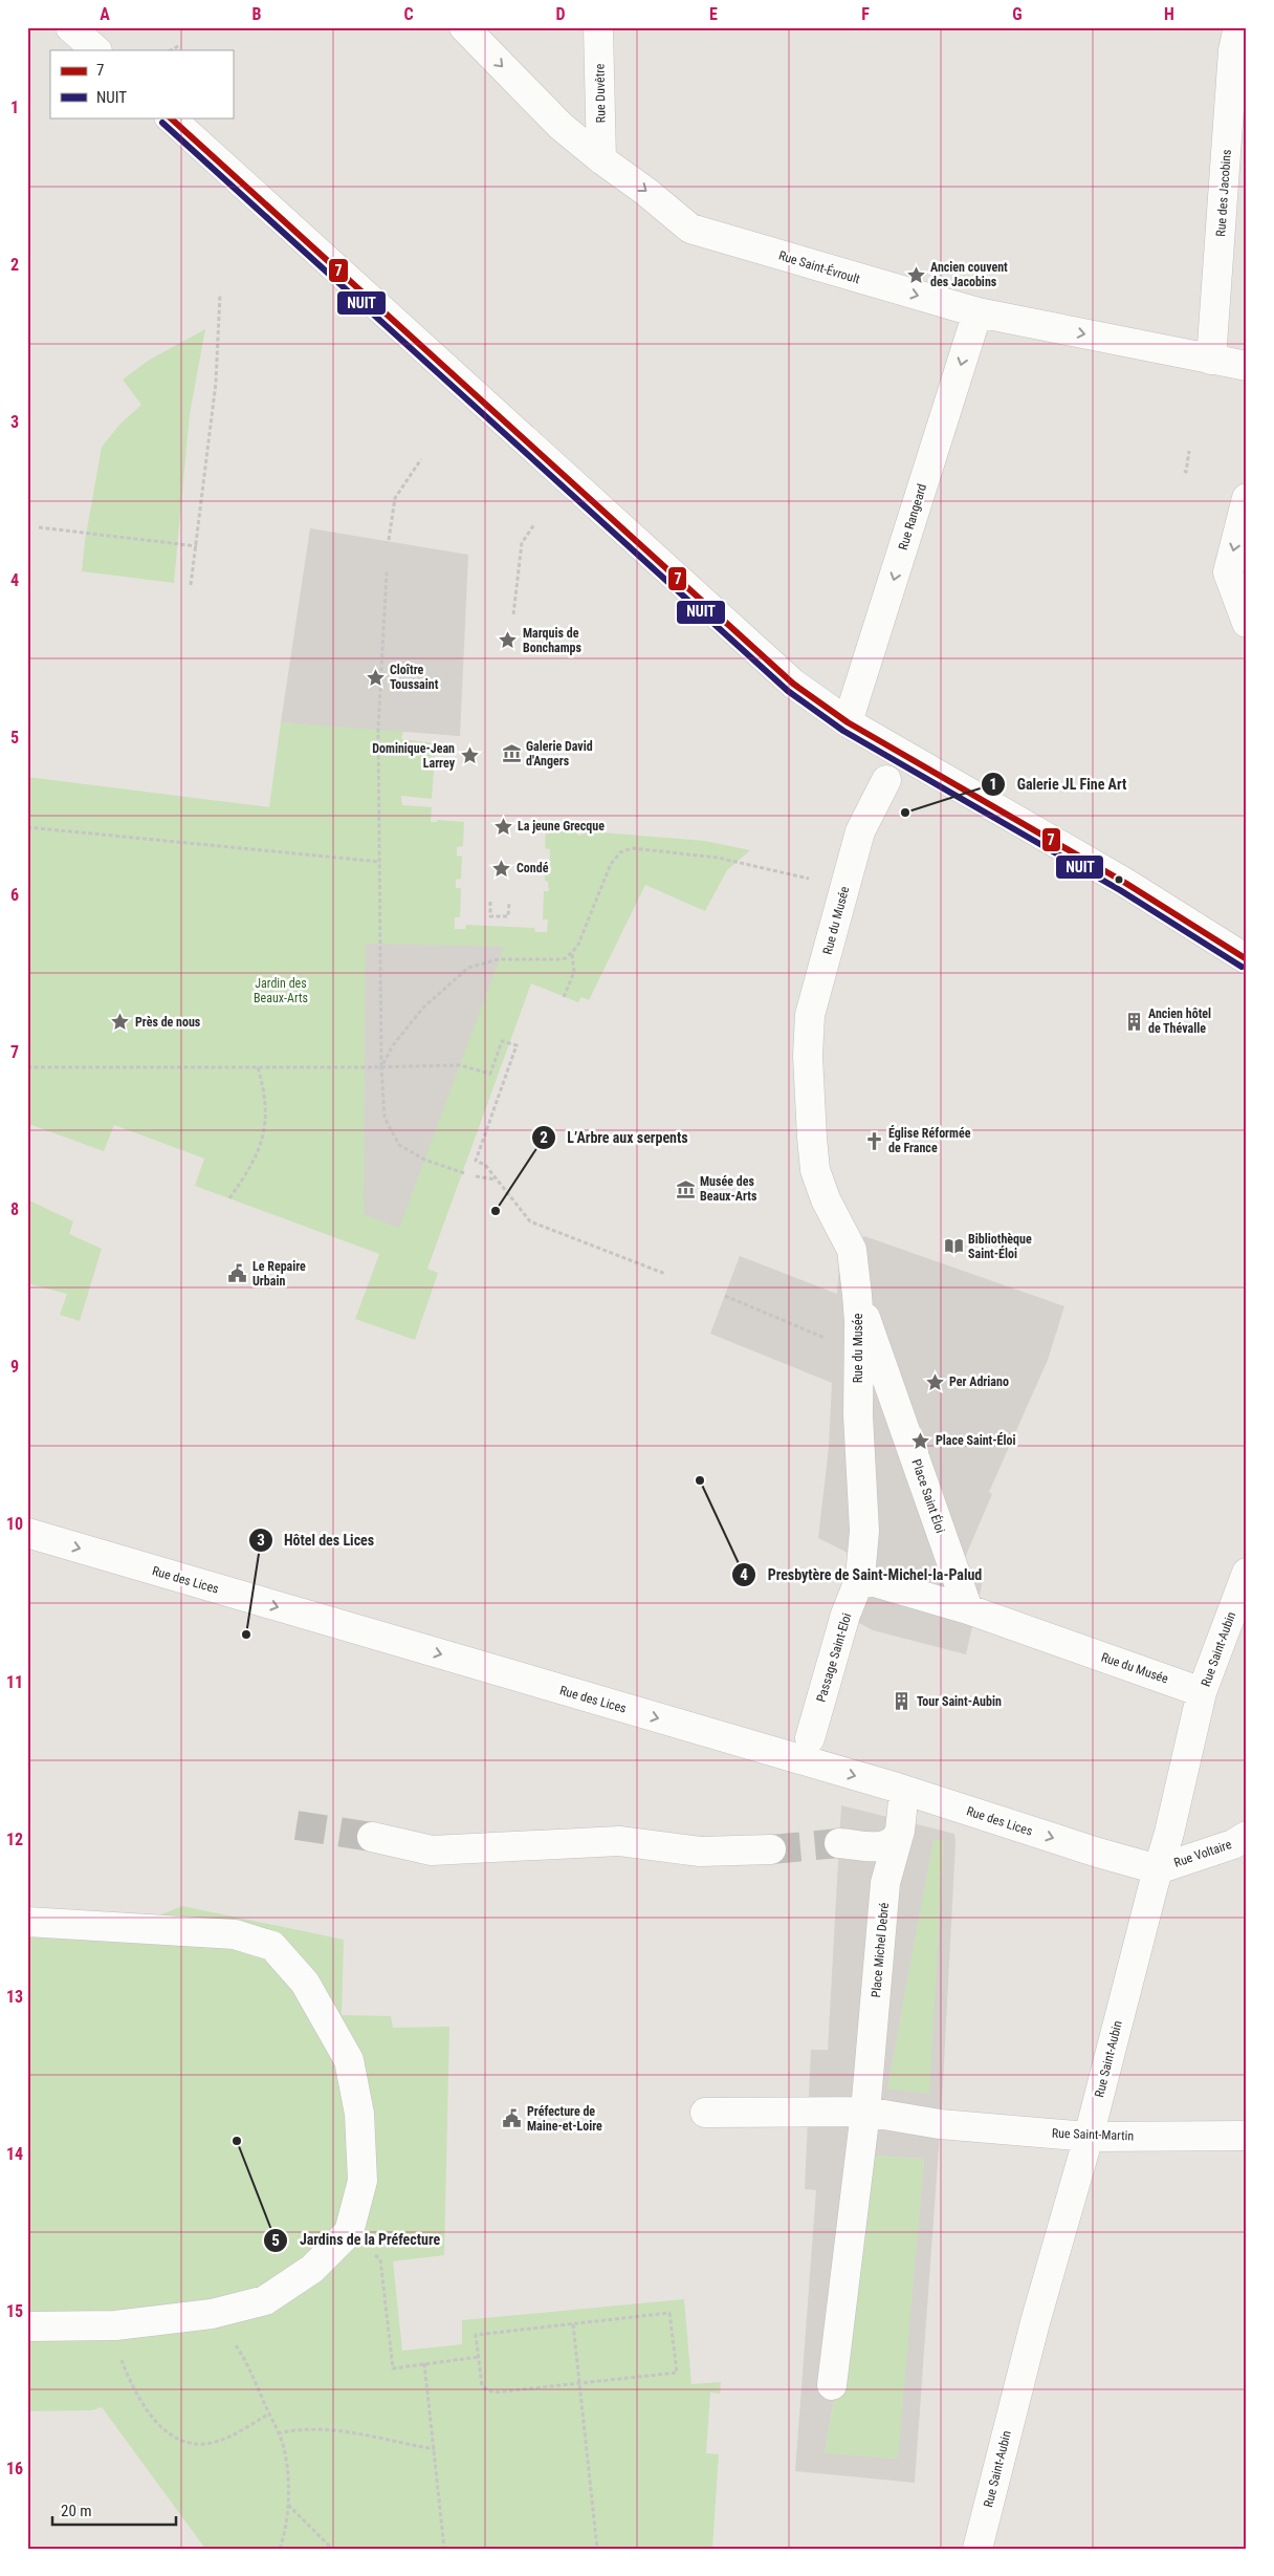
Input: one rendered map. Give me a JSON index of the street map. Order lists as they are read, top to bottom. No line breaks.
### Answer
{"streets":{"street":["Rue Duvêtre","Rue des Jacobins","Rue Saint-Évroult","Rue Rangeard","Rue du Musée","Place Saint Éloi","Rue des Lices","Rue Saint-Aubin","Passage Saint-Eloi","Rue Voltaire","Place Michel Debré","Rue Saint-Martin"]},"crossings":[["Rue Duvêtre","Rue Saint-Évroult"],["Rue des Jacobins","Rue Saint-Évroult"],["Rue Saint-Évroult","Rue Rangeard"],["Rue du Musée","Place Saint Éloi"],["Rue du Musée","Rue Saint-Aubin"],["Rue du Musée","Passage Saint-Eloi"],["Rue des Lices","Rue Saint-Aubin"],["Rue des Lices","Rue Voltaire"],["Rue des Lices","Place Michel Debré"],["Rue Saint-Aubin","Rue Voltaire"],["Rue Saint-Aubin","Rue Saint-Martin"],["Place Michel Debré","Rue Saint-Martin"]],"one_way":["Rue Saint-Évroult","Rue Rangeard"],"parks":["Jardin des Beaux-Arts"],"places":{"place":["Ancien couvent des Jacobins","Marquis de Bonchamps","Cloître Toussaint","Dominique-Jean Larrey","La jeune Grecque","Condé","Près de nous","Per Adriano","Place Saint-Éloi"],"museum":["Galerie David d'Angers","Musée des Beaux-Arts"],"other":["Galerie JL Fine Art","L’Arbre aux serpents","Presbytère de Saint-Michel-la-Palud","Hôtel des Lices","Jardins de la Préfecture"],"building":["Ancien hôtel de Thévalle","Tour Saint-Aubin"],"church":["Église Réformée de France"],"library":["Bibliothèque Saint-Éloi"],"public building":["Le Repaire Urbain","Préfecture de Maine-et-Loire"]},"lines":["transit line 7","transit line NUIT"],"legend":["7","NUIT"],"scale_bar":"20 m","grid":{"columns":["A","B","C","D","E","F","G","H"],"rows":["1","2","3","4","5","6","7","8","9","10","11","12","13","14","15","16"]}}
